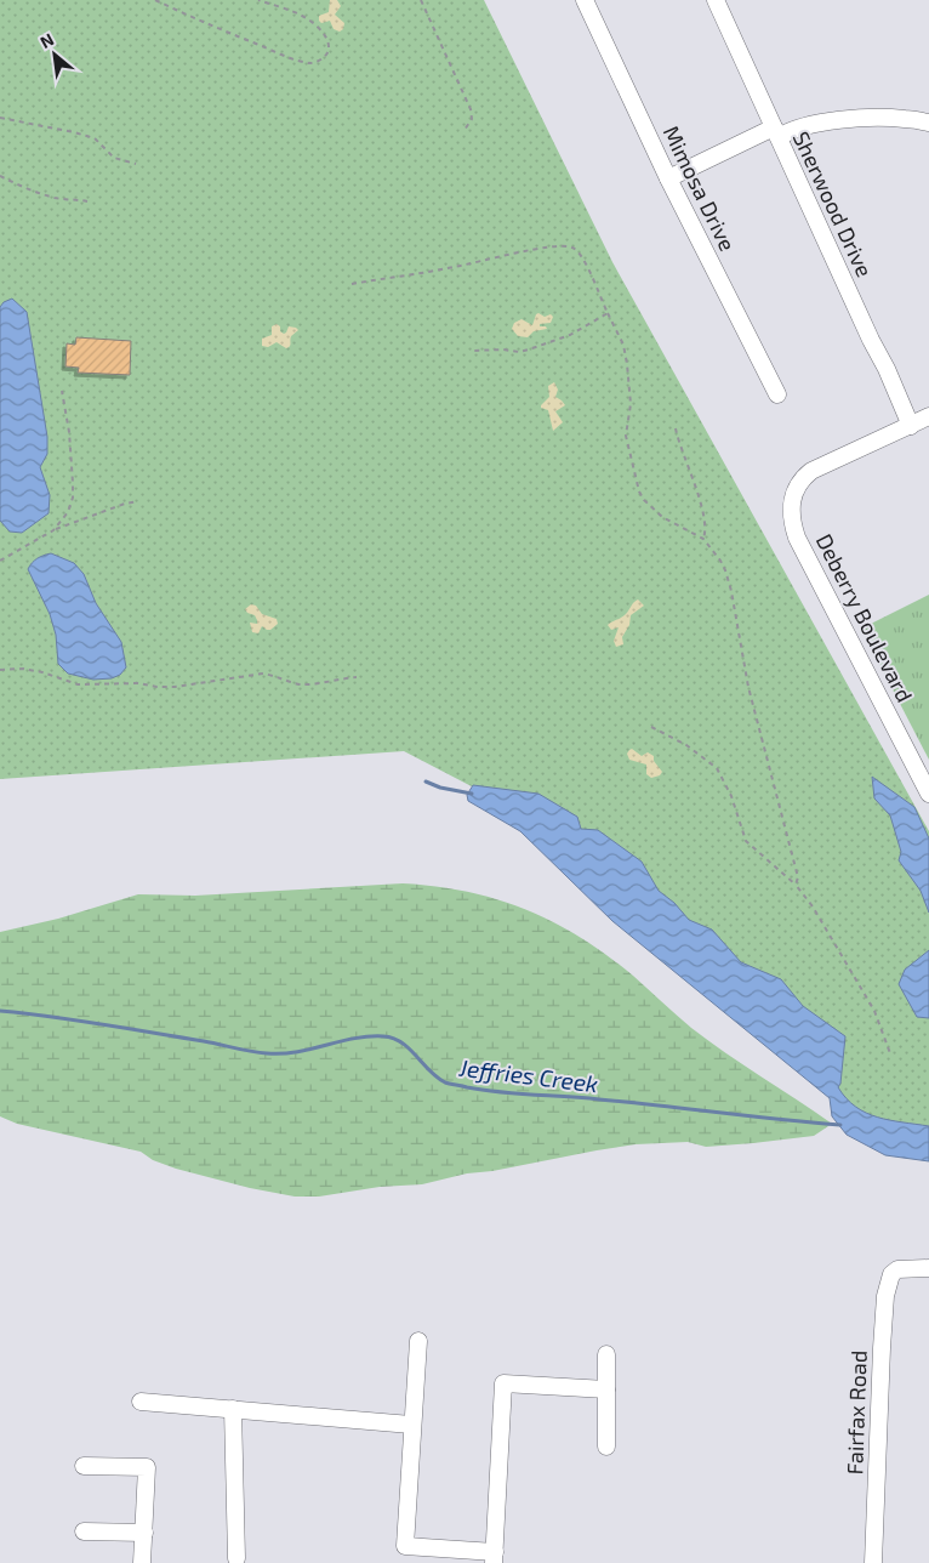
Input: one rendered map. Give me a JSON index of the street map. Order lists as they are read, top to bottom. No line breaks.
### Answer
{"streets":{"street":["Mimosa Drive","Sherwood Drive","Deberry Boulevard","Fairfax Road"]},"crossings":[["Sherwood Drive","Deberry Boulevard"]],"water":["Jeffries Creek"],"north":"top left"}
